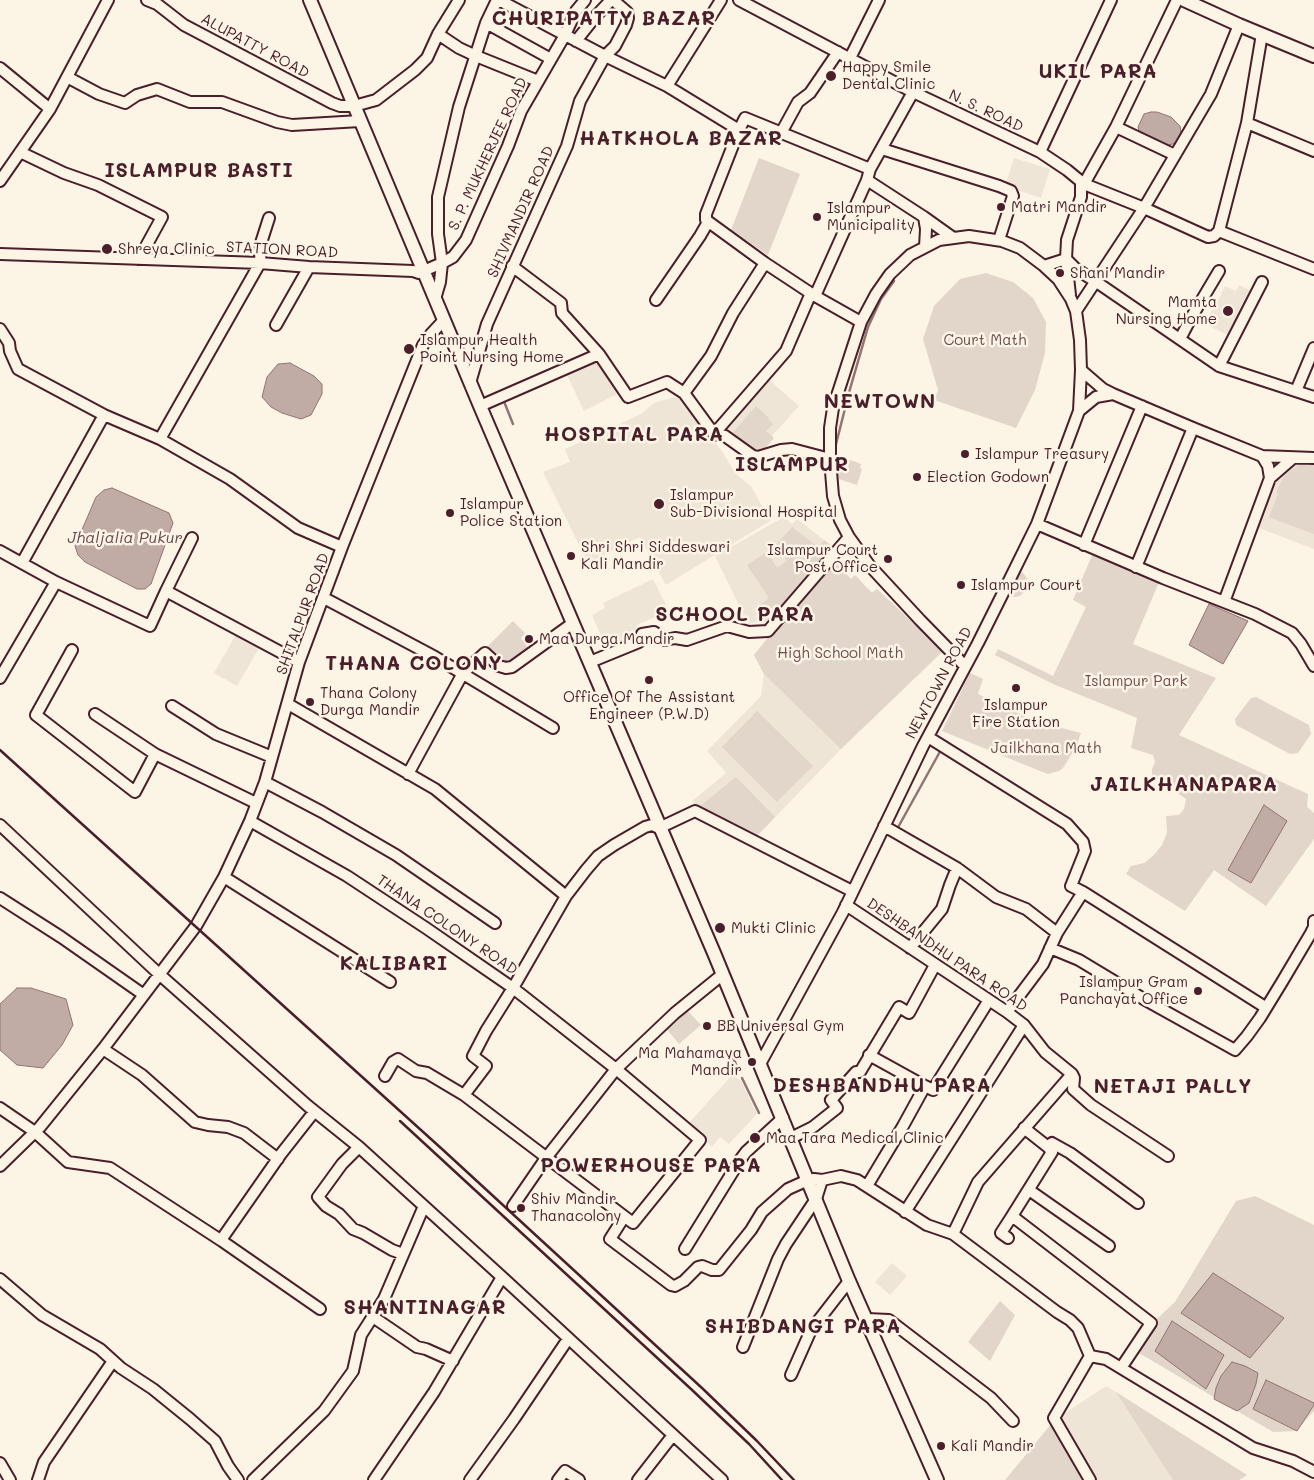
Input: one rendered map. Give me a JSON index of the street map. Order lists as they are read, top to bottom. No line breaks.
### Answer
{"streets":{"street":["ALUPATTY ROAD","N. S. ROAD","S. P. MUKHERJEE ROAD","SHIVMANDIR ROAD","STATION ROAD","SHITALPUR ROAD","NEWTOWN ROAD","THANA COLONY ROAD","DESHBANDHU PARA ROAD"]},"crossings":[["SHITALPUR ROAD","THANA COLONY ROAD"],["NEWTOWN ROAD","DESHBANDHU PARA ROAD"]],"districts":["CHURIPATTY BAZAR","UKIL PARA","HATKHOLA BAZAR","ISLAMPUR BASTI","NEWTOWN","HOSPITAL PARA","ISLAMPUR","SCHOOL PARA","THANA COLONY","JAILKHANAPARA","KALIBARI","DESHBANDHU PARA","NETAJI PALLY","POWERHOUSE PARA","SHANTINAGAR","SHIBDANGI PARA"],"water":["Jhaljalia Pukur"],"parks":["Court Math","High School Math","Islampur Park","Jailkhana Math"],"places":["Happy Smile Dental Clinic","Matri Mandir","Islampur Municipality","Shreya Clinic","Shani Mandir","Mamta Nursing Home","Islampur Health Point Nursing Home","Islampur Treasury","Election Godown","Islampur Sub-Divisional Hospital","Islampur Police Station","Shri Shri Siddeswari Kali Mandir","Islampur Court Post Office","Islampur Court","Maa Durga Mandir","Office Of The Assistant Engineer (P.W.D)","Islampur Fire Station","Thana Colony Durga Mandir","Mukti Clinic","Islampur Gram Panchayat Office","BB Universal Gym","Ma Mahamaya Mandir","Maa Tara Medical Clinic","Shiv Mandir Thanacolony","Kali Mandir"]}
